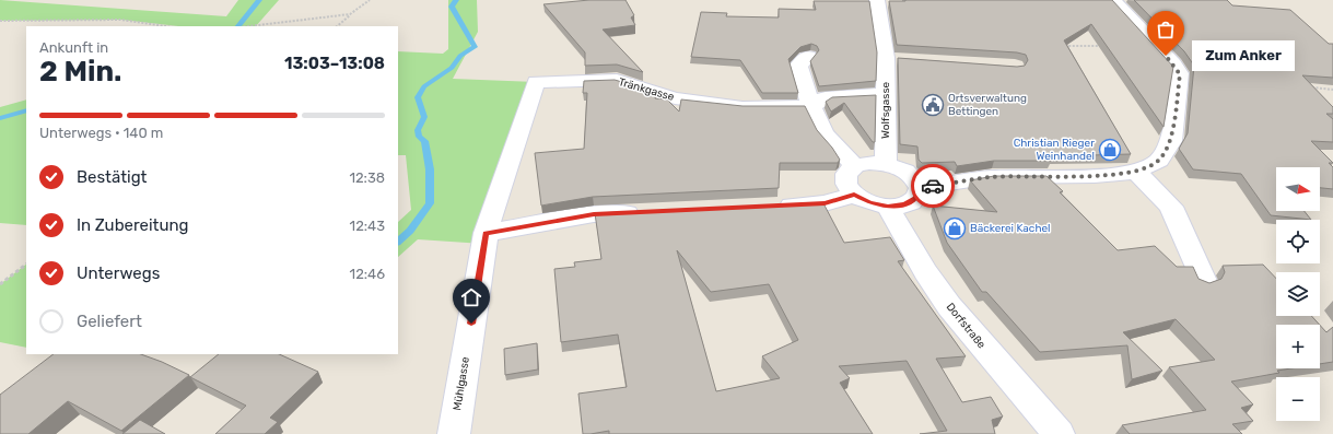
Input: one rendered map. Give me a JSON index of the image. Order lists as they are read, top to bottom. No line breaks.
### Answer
{"streets":{"street":["Tränkgasse","Wolfsgasse","Dorfstraße","Mühlgasse"]},"crossings":[["Tränkgasse","Wolfsgasse"],["Tränkgasse","Mühlgasse"],["Wolfsgasse","Dorfstraße"]],"places":{"other":["Zum Anker"],"public building":["Ortsverwaltung Bettingen"],"shop":["Christian Rieger Weinhandel","Bäckerei Kachel"]},"north":"right","page":{"heading":["2 Min.","Ankunft in","13:03–13:08"],"bubble":"Zum Anker","bar":"Unterwegs · 140 m","list":[["Bestätigt","12:38"],["In Zubereitung","12:43"],["Unterwegs","12:46"],"Geliefert"],"map_buttons":["+","−"]}}
